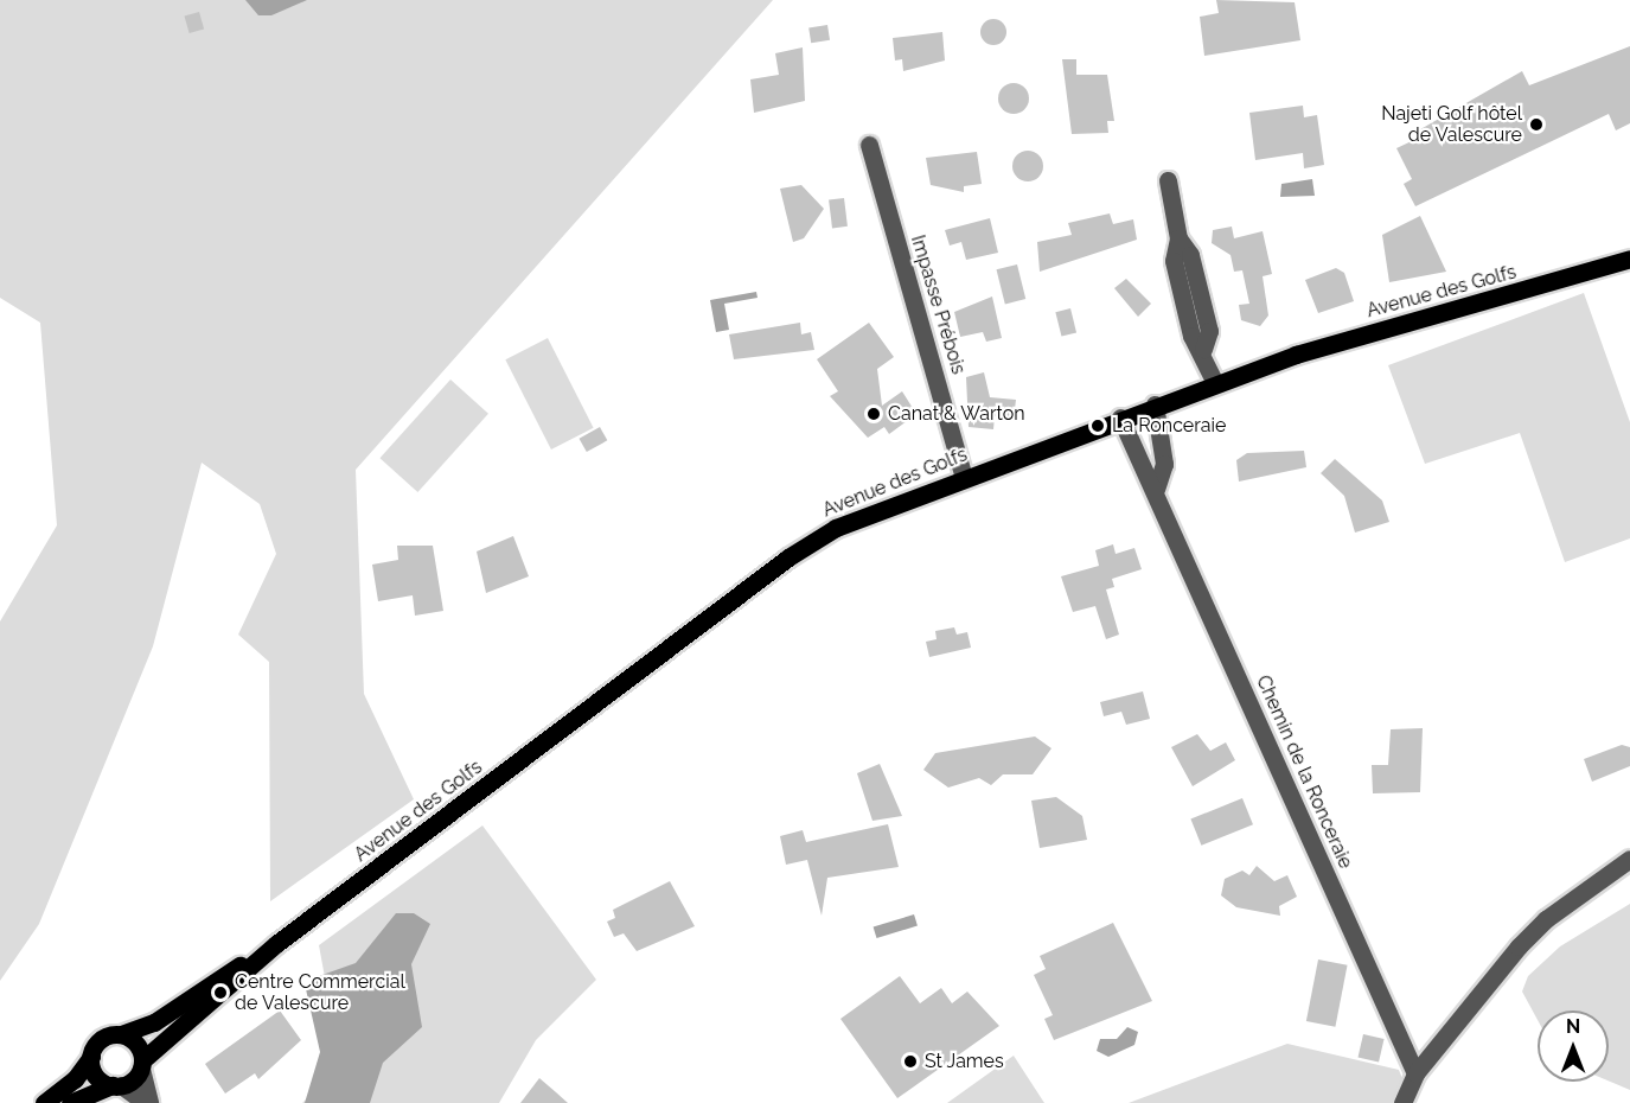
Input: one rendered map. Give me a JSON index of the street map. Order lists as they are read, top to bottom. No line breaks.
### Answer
{"streets":{"main road":["Avenue des Golfs"],"street":["Impasse Prébois","Chemin de la Ronceraie"]},"crossings":[["Avenue des Golfs","Impasse Prébois"],["Avenue des Golfs","Chemin de la Ronceraie"]],"places":["Najeti Golf hôtel de Valescure","Canat & Warton","La Ronceraie","Centre Commercial de Valescure","St James"],"north":"top"}
